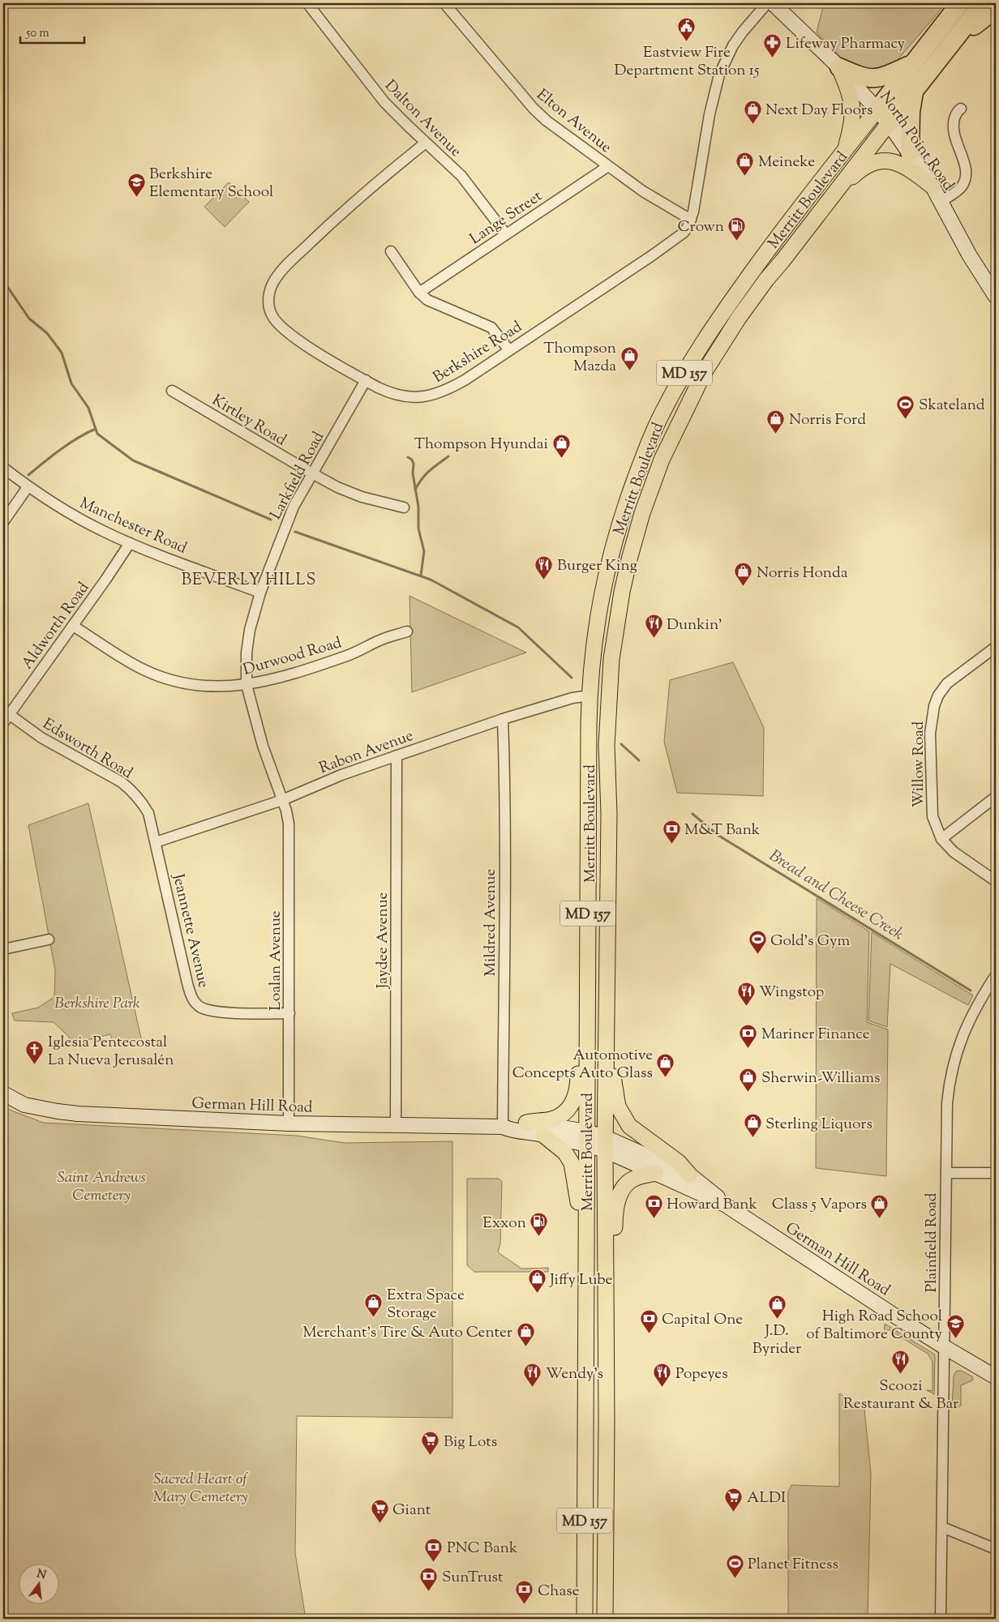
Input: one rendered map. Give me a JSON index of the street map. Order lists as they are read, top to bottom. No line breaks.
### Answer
{"streets":{"main road":["Merritt Boulevard","MD 157"],"street":["Dalton Avenue","Elton Avenue","North Point Road","Lange Street","Berkshire Road","Kirtley Road","Larkfield Road","Manchester Road","Aldworth Road","Durwood Road","Edsworth Road","Rabon Avenue","Willow Road","Mildred Avenue","Jeannette Avenue","Jaydee Avenue","Loalan Avenue","German Hill Road","Plainfield Road"]},"crossings":[["Dalton Avenue","Lange Street"],["Dalton Avenue","Berkshire Road"],["Elton Avenue","Lange Street"],["Elton Avenue","Berkshire Road"],["North Point Road","Merritt Boulevard"],["Merritt Boulevard","Rabon Avenue"],["Merritt Boulevard","German Hill Road"],["Berkshire Road","Larkfield Road"],["Kirtley Road","Larkfield Road"],["Larkfield Road","Manchester Road"],["Larkfield Road","Durwood Road"],["Larkfield Road","Rabon Avenue"],["Larkfield Road","Loalan Avenue"],["Manchester Road","Aldworth Road"],["Aldworth Road","Durwood Road"],["Aldworth Road","Edsworth Road"],["Edsworth Road","Rabon Avenue"],["Edsworth Road","Jeannette Avenue"],["Rabon Avenue","Mildred Avenue"],["Rabon Avenue","Jeannette Avenue"],["Rabon Avenue","Jaydee Avenue"],["Rabon Avenue","Loalan Avenue"],["Mildred Avenue","German Hill Road"],["Jeannette Avenue","Loalan Avenue"],["Jaydee Avenue","German Hill Road"],["Loalan Avenue","German Hill Road"],["German Hill Road","Plainfield Road"]],"districts":["BEVERLY HILLS"],"water":["Bread and Cheese Creek"],"parks":["Berkshire Park","Saint Andrews Cemetery","Sacred Heart of Mary Cemetery"],"places":{"public building":["Eastview Fire Department Station 15"],"pharmacy":["Lifeway Pharmacy"],"shop":["Next Day Floors","Meineke","Thompson Mazda","Norris Ford","Thompson Hyundai","Norris Honda","Automotive Concepts Auto Glass","Sherwin-Williams","Sterling Liquors","Class 5 Vapors","Jiffy Lube","Extra Space Storage","J.D. Byrider","Merchant's Tire & Auto Center"],"school or university":["Berkshire Elementary School","High Road School of Baltimore County"],"fuel station":["Crown","Exxon"],"sports":["Skateland","Gold's Gym","Planet Fitness"],"restaurant":["Burger King","Dunkin'","Wingstop","Scoozi Restaurant & Bar","Wendy's","Popeyes"],"bank":["M&T Bank","Mariner Finance","Howard Bank","Capital One","PNC Bank","SunTrust","Chase"],"church":["Iglesia Pentecostal La Nueva Jerusalén"],"supermarket":["Big Lots","ALDI","Giant"]},"scale_bar":"50 m","north":"top"}
